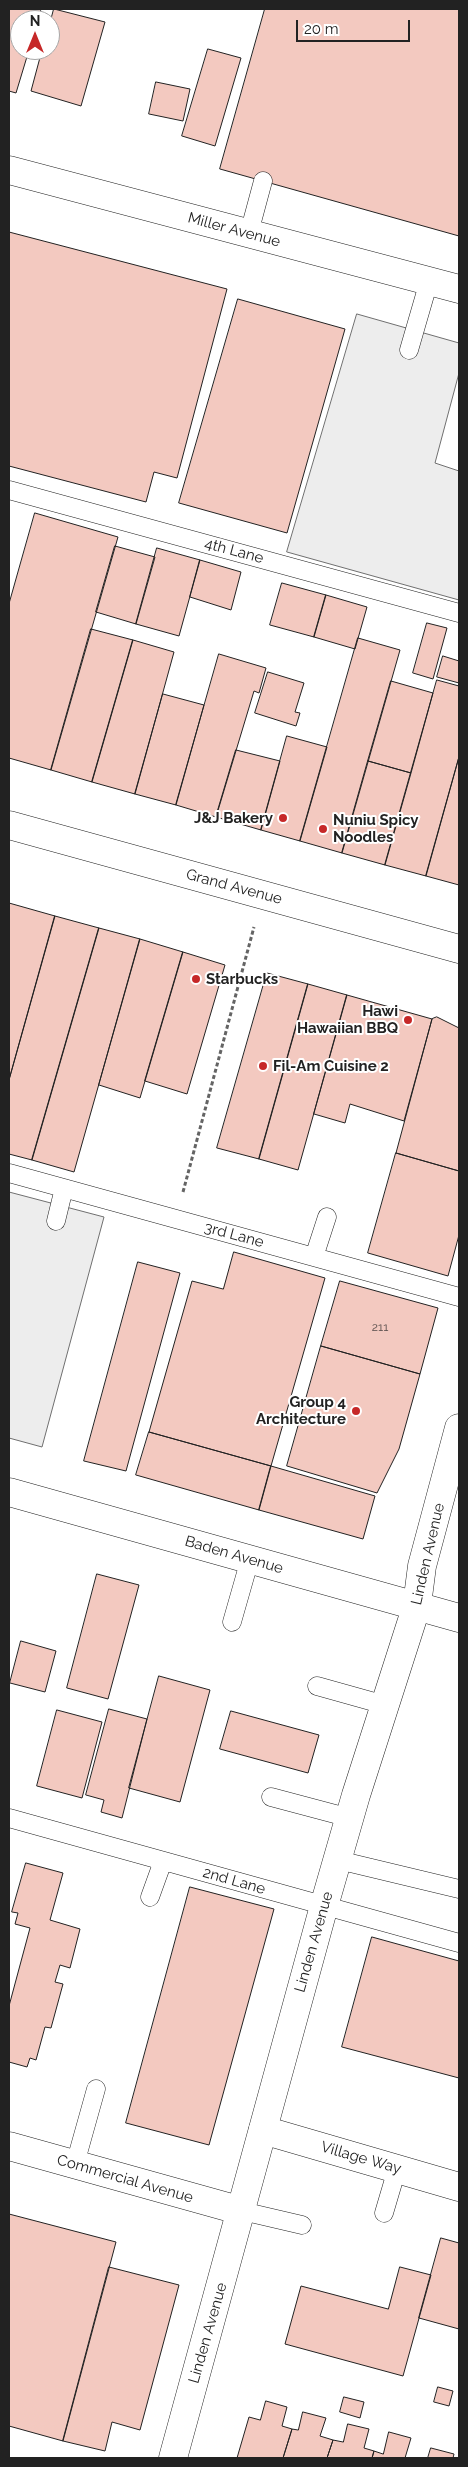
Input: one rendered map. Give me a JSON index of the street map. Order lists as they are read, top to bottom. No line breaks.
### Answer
{"streets":{"street":["Miller Avenue","Grand Avenue","Linden Avenue","Baden Avenue","Village Way","Commercial Avenue"],"lane":["4th Lane","3rd Lane","2nd Lane"]},"crossings":[["Linden Avenue","Baden Avenue"],["Linden Avenue","2nd Lane"],["Linden Avenue","Village Way"],["Linden Avenue","Commercial Avenue"]],"places":["J&J Bakery","Nuniu Spicy Noodles","Starbucks","Hawi Hawaiian BBQ","Fil-Am Cuisine 2","Group 4 Architecture"],"house_numbers":["211"],"scale_bar":"20 m","north":"top"}
